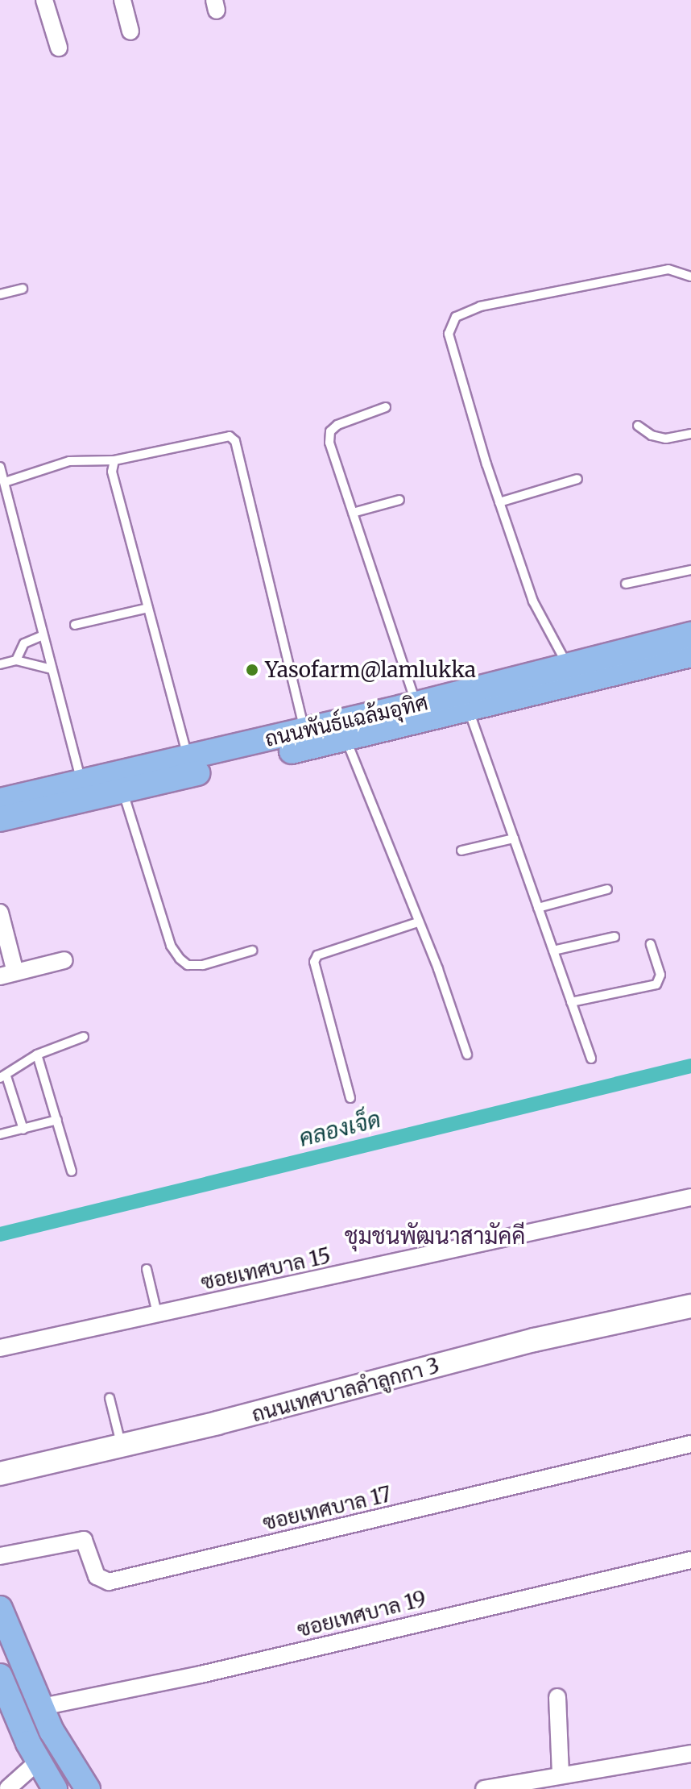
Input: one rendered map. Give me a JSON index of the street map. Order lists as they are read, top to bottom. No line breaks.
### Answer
{"streets":{"main road":["ถนนพันธ์แฉล้มอุทิศ"],"street":["ซอยเทศบาล 15","ถนนเทศบาลลำลูกกา 3","ซอยเทศบาล 17","ซอยเทศบาล 19"]},"districts":["ชุมชนพัฒนาสามัคคี"],"water":["คลองเจ็ด"],"places":["Yasofarm@lamlukka"]}
